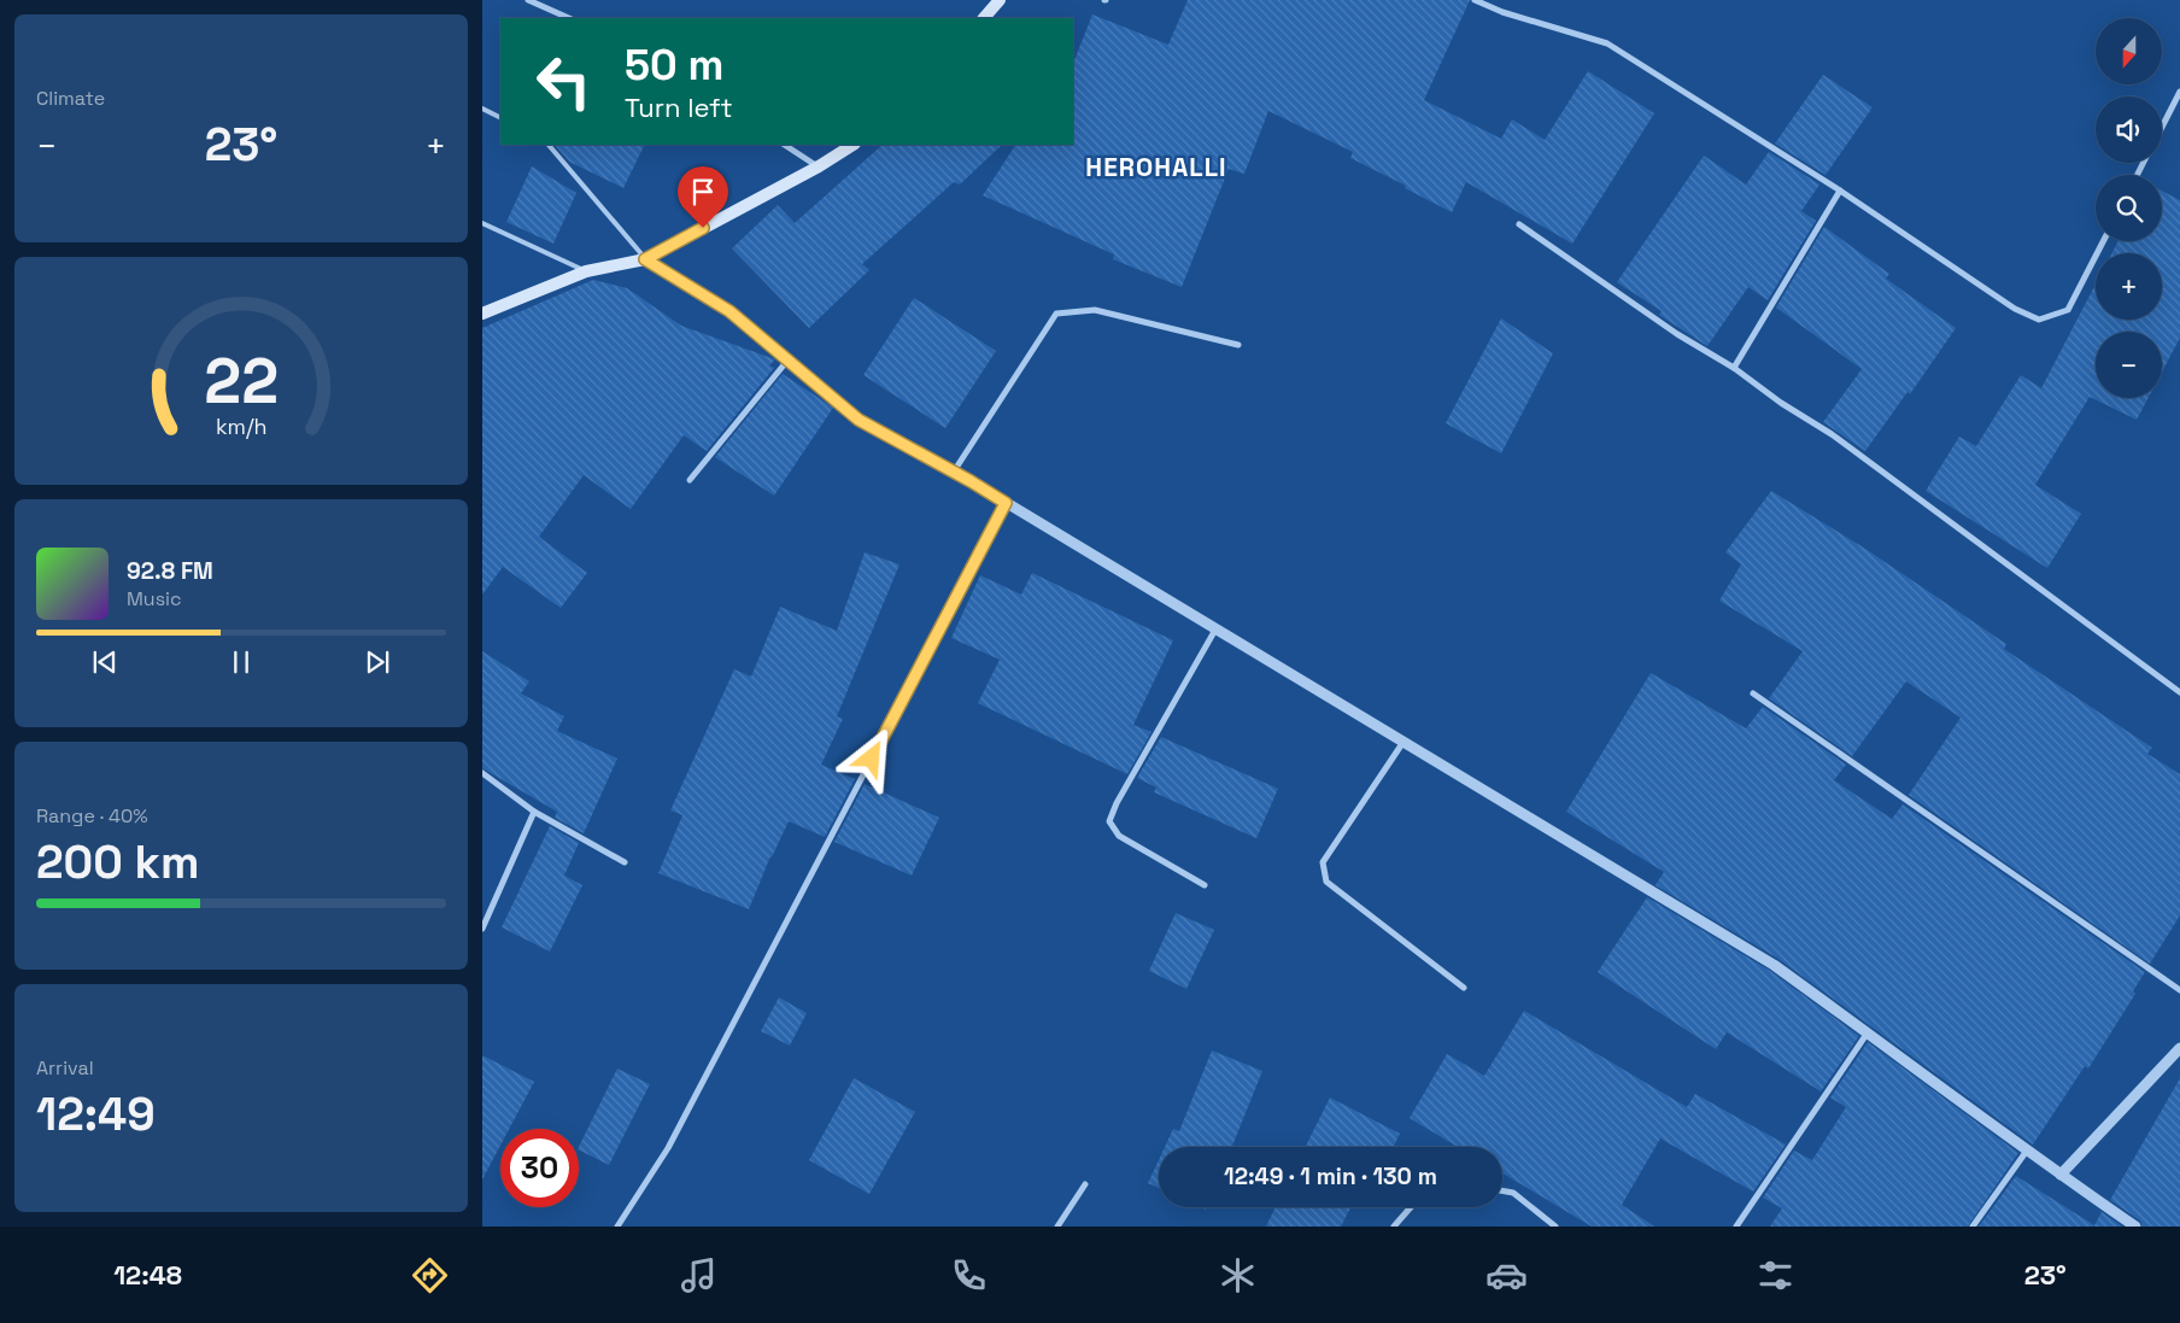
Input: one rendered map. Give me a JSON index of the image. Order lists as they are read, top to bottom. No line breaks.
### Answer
{"districts":["HEROHALLI"],"north":"bottom","page":{"tile":["Climate",["Range · 40%","200 km"],["Arrival","12:49"]],"map_buttons":["+","−"],"turn":["50 m","Turn left"],"heat":["−","23°","+"],"song":["92.8 FM","Music"],"limit":"30","trip":"12:49 · 1 min · 130 m","tabs":["12:48","23°"],"gauge":["22","km/h"]}}
